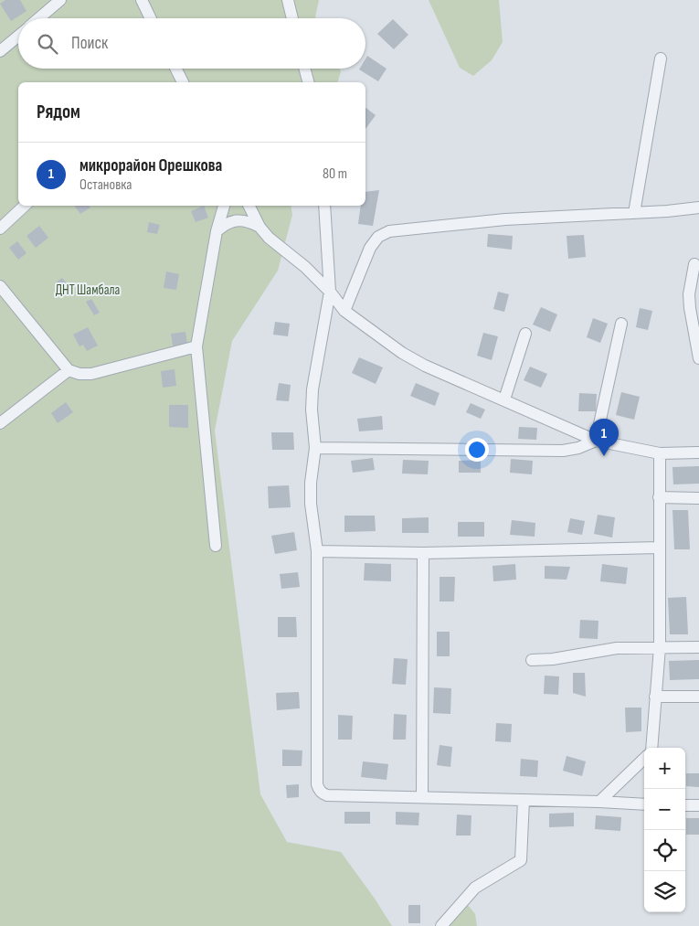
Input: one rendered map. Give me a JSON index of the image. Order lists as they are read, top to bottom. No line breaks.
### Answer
{"parks":["ДНТ Шамбала"],"page":{"search":"Поиск","heading":"Рядом","list":[{"mark":"1","name":"микрорайон Орешкова","note":"Остановка","value":"80 m"}],"pins":"1","map_buttons":["+","−"]}}
